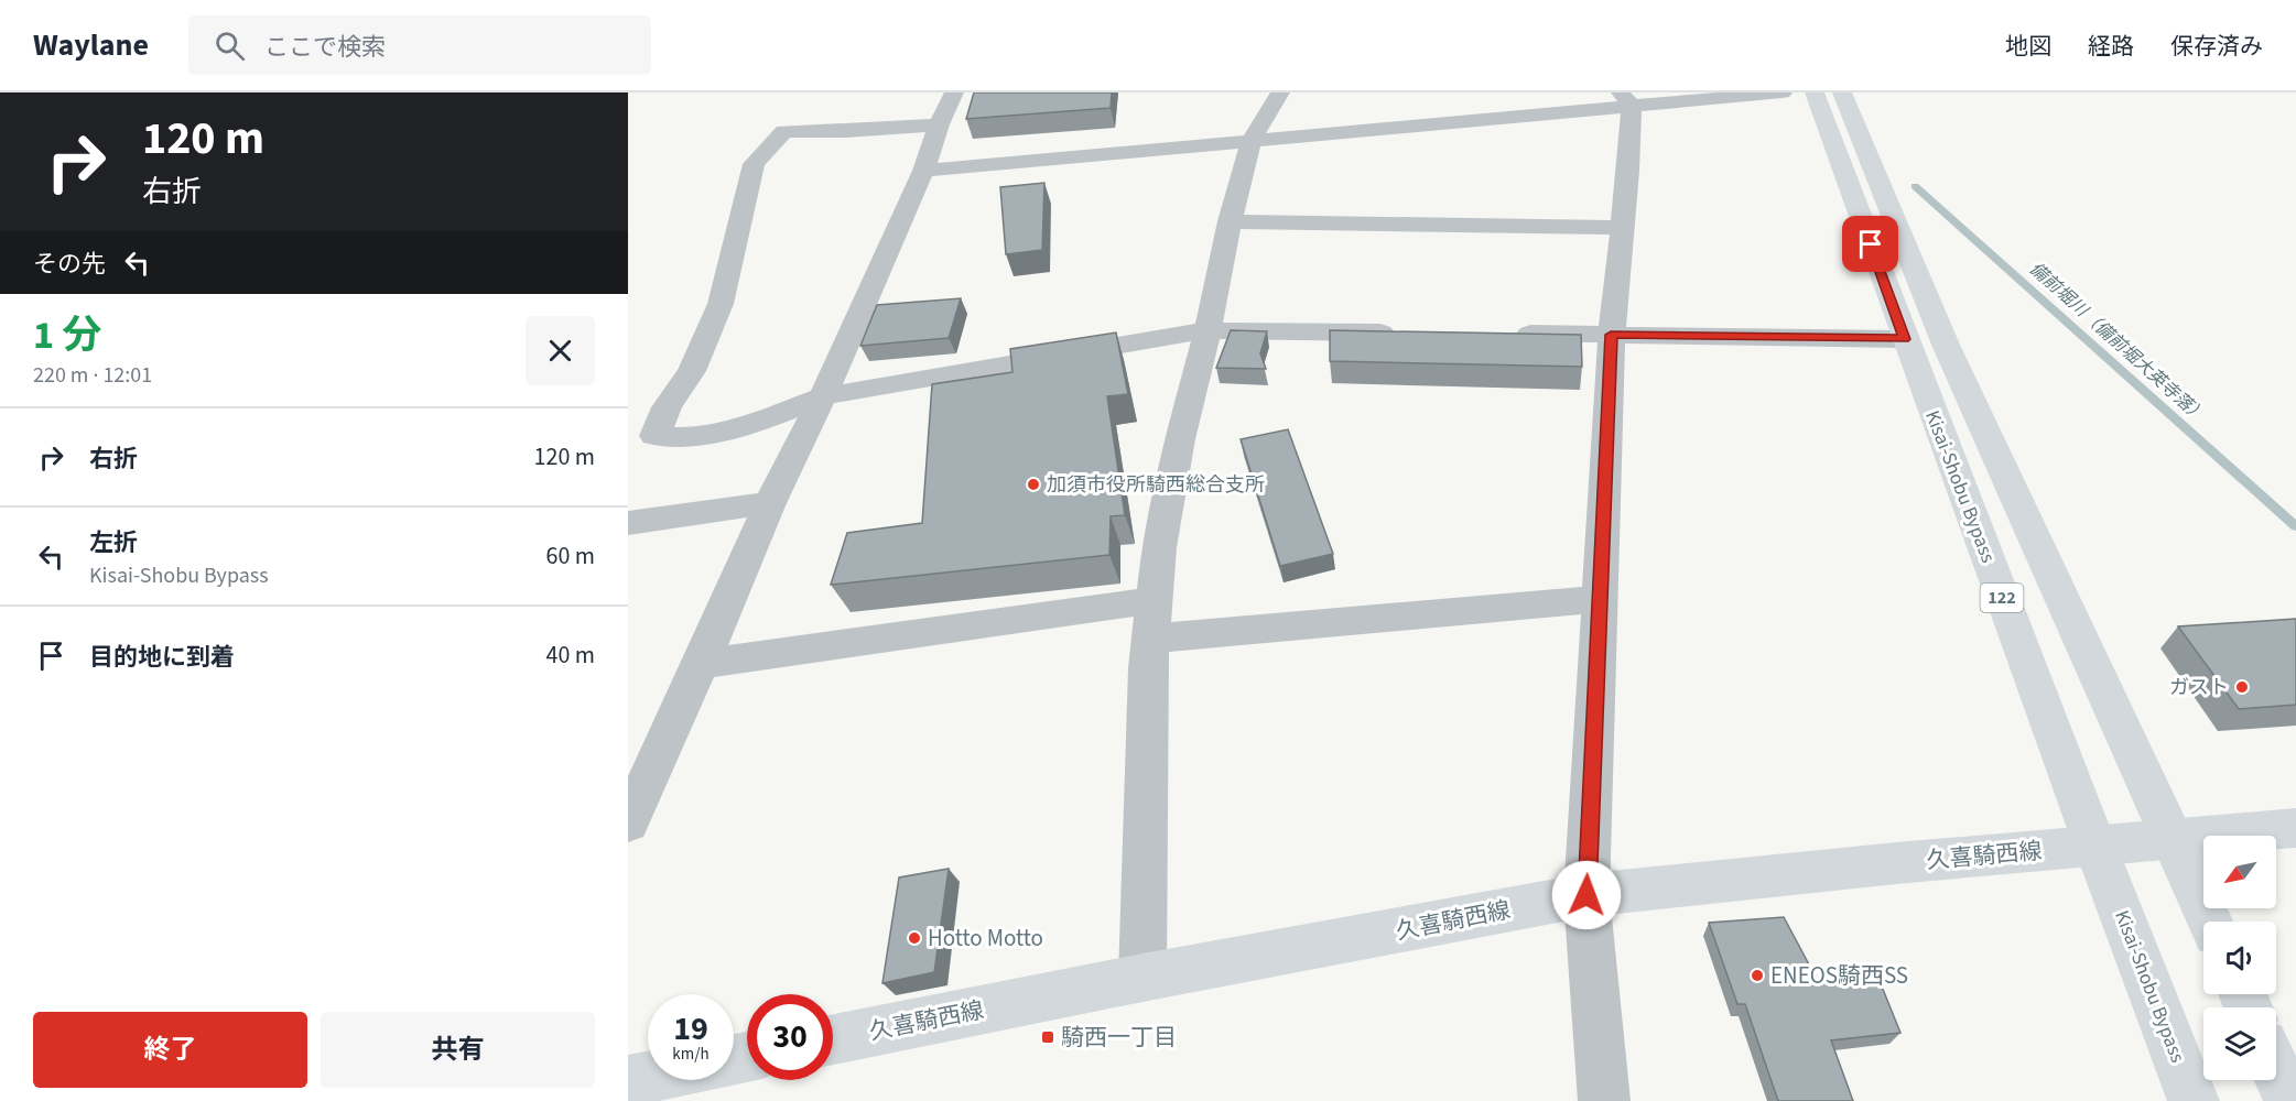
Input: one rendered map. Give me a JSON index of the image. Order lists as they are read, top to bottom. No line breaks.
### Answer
{"streets":{"main road":["Kisai-Shobu Bypass","122","久喜騎西線"]},"crossings":[["Kisai-Shobu Bypass","久喜騎西線"]],"water":["備前堀川（備前堀大英寺落）"],"places":{"other":["加須市役所騎西総合支所","ガスト","Hotto Motto","ENEOS騎西SS"],"transit":["騎西一丁目"]},"north":"bottom left","page":{"header":"Waylane","search":"ここで検索","nav":["地図","経路","保存済み"],"turn":["120 m","右折"],"then":"その先","heading":["1 分","220 m · 12:01"],"list":[{"name":"右折","value":"120 m"},{"name":"左折","note":"Kisai-Shobu Bypass","value":"60 m"},{"name":"目的地に到着","value":"40 m"}],"speed":"19 km/h","limit":"30","buttons":["終了","共有"]}}
